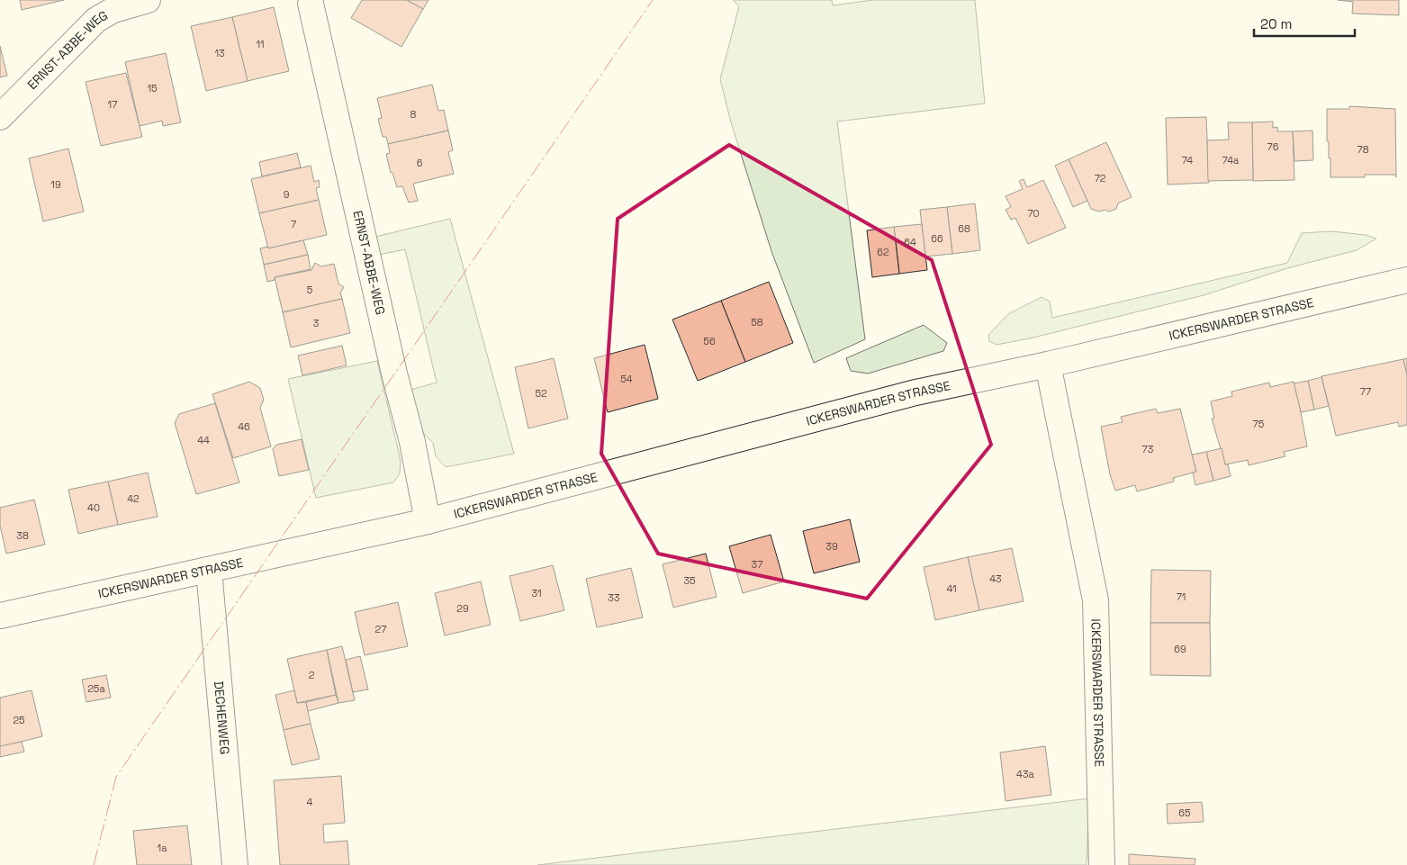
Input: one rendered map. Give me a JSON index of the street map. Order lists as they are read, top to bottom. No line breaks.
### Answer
{"streets":{"street":["ERNST-ABBE-WEG","ICKERSWARDER STRASSE","DECHENWEG"]},"crossings":[["ERNST-ABBE-WEG","ICKERSWARDER STRASSE"],["ICKERSWARDER STRASSE","DECHENWEG"]],"house_numbers":["11","13","15","17","8","76","78","74","74a","6","72","19","9","70","7","68","66","64","62","5","58","3","56","54","77","52","75","46","44","73","42","40","38","39","37","43","35","41","31","71","33","29","27","69","2","25a","25","43a","4","65","1a"],"scale_bar":"20 m"}
